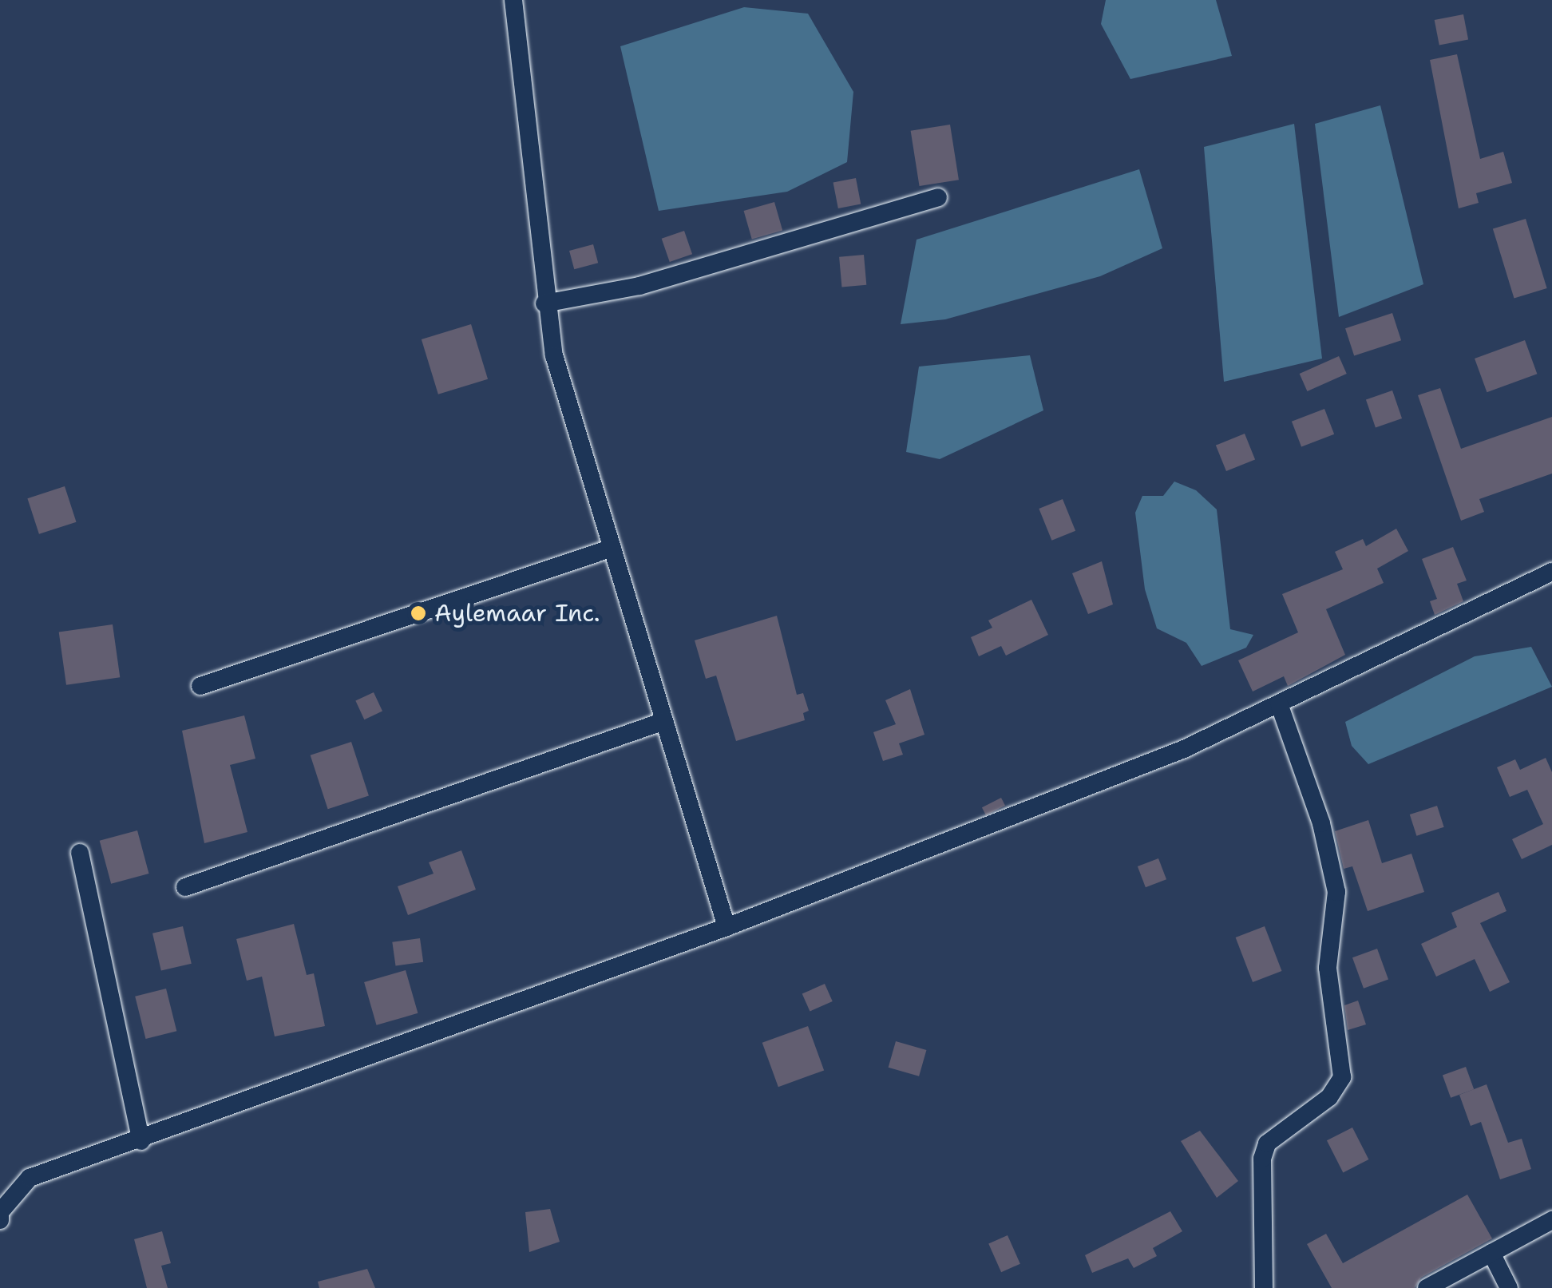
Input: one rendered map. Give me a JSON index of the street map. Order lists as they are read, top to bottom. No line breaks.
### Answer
{"places":["Aylemaar Inc."]}
